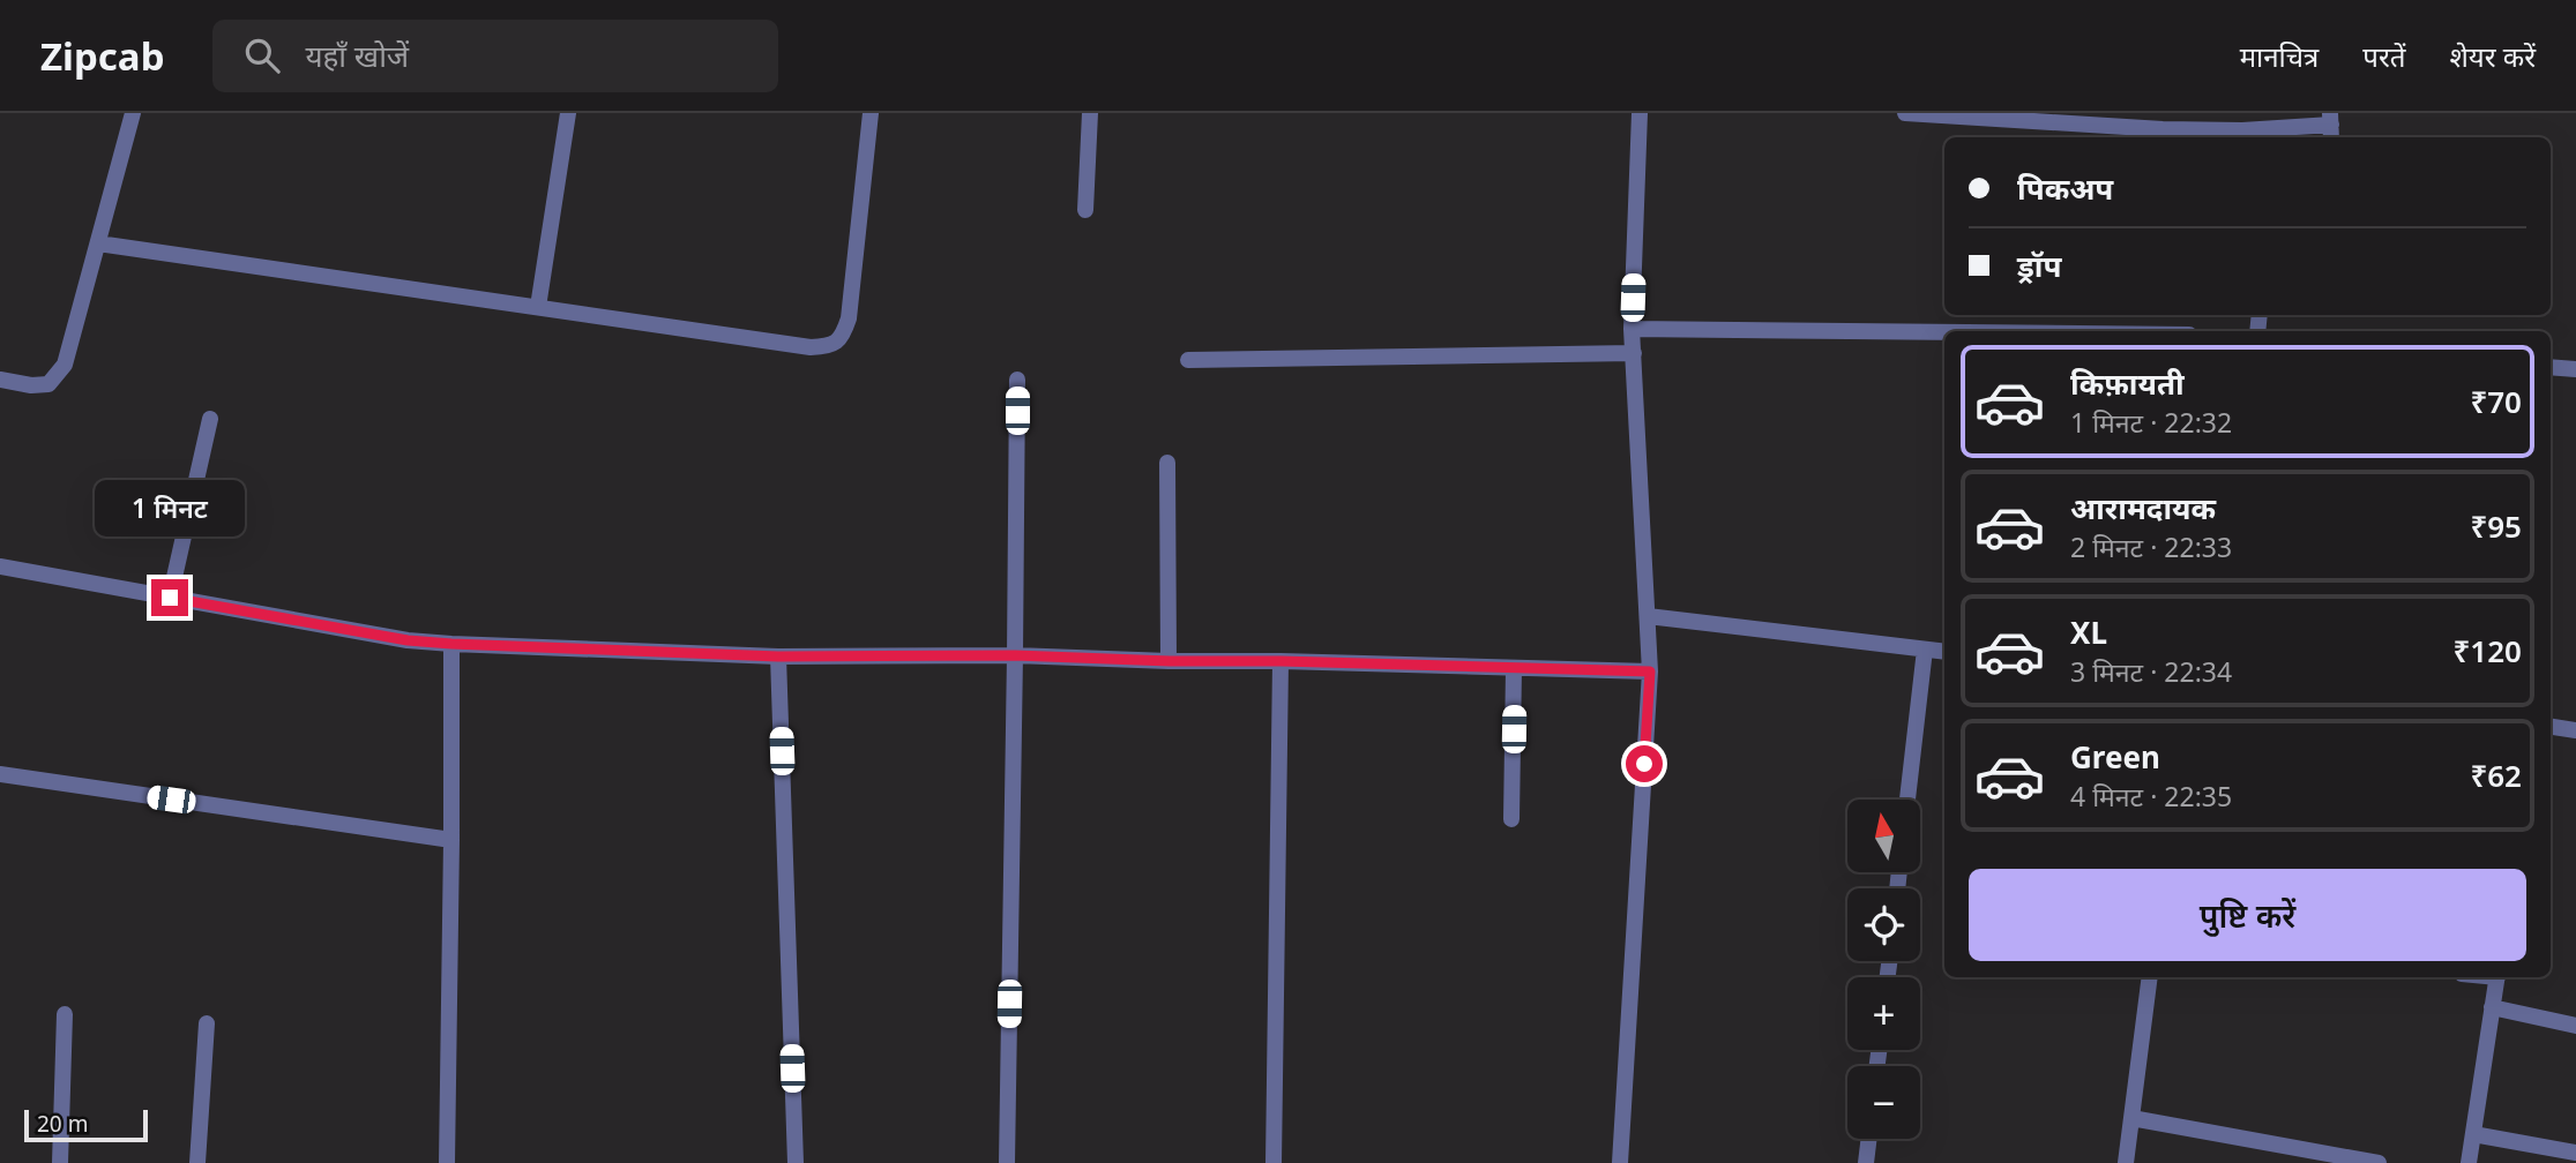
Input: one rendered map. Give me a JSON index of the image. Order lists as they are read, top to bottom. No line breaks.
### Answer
{"scale_bar":"20 m","north":"top","page":{"header":"Zipcab","search":"यहाँ खोजें","nav":["मानचित्र","परतें","शेयर करें"],"banner":["पिकअप","ड्रॉप"],"list":[{"name":"किफ़ायती","note":"1 मिनट · 22:32","value":"₹70"},{"name":"आरामदायक","note":"2 मिनट · 22:33","value":"₹95"},{"name":"XL","note":"3 मिनट · 22:34","value":"₹120"},{"name":"Green","note":"4 मिनट · 22:35","value":"₹62"}],"bubble":"1 मिनट","map_buttons":["+","−"],"buttons":"पुष्टि करें","scale":"20 m"}}
